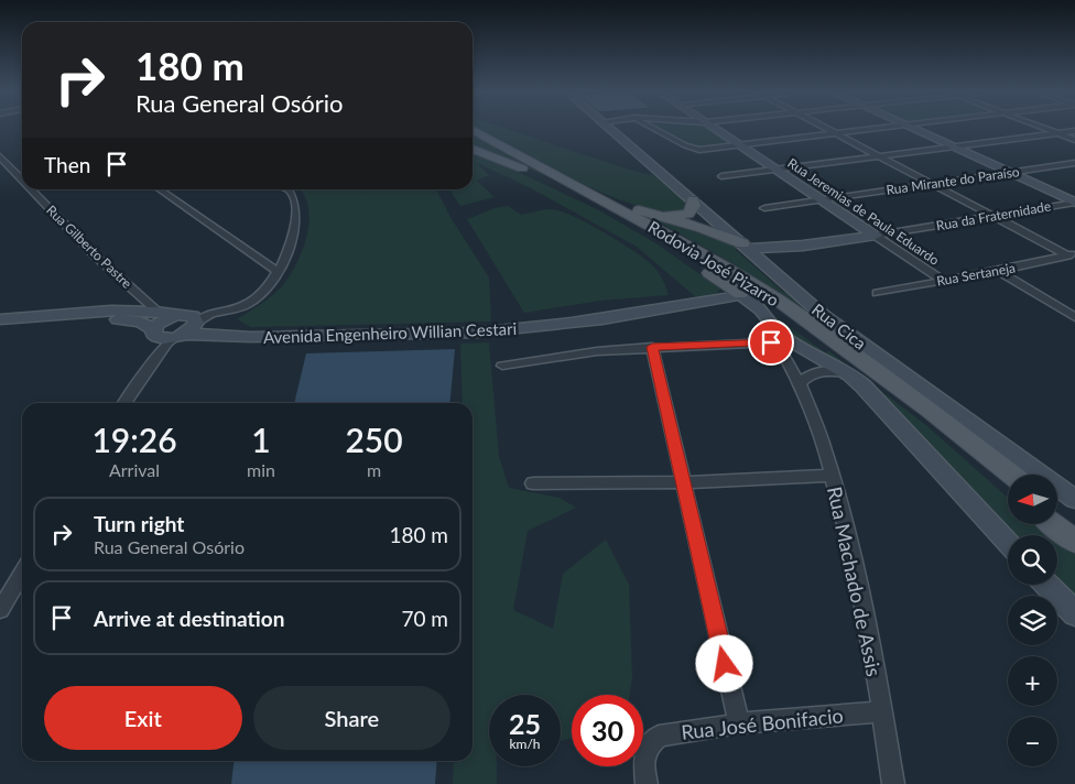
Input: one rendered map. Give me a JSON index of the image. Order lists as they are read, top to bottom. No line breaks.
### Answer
{"streets":{"main road":["Rodovia José Pizarro"],"street":["Rua Mirante do Paraíso","Rua Jeremias de Paula Eduardo","Rua da Fraternidade","Rua Gilberto Pastre","Rua Sertaneja","Rua Cica","Avenida Engenheiro Willian Cestari","Rua Machado de Assis","Rua José Bonifacio"]},"crossings":[["Rua Mirante do Paraíso","Rua Jeremias de Paula Eduardo"],["Rua Jeremias de Paula Eduardo","Rua da Fraternidade"],["Rua Jeremias de Paula Eduardo","Rua Sertaneja"],["Rua da Fraternidade","Rua Cica"],["Rua Gilberto Pastre","Avenida Engenheiro Willian Cestari"],["Rua Machado de Assis","Rua José Bonifacio"]],"north":"left","page":{"turn":["180 m","Rua General Osório"],"then":"Then","eta":["19:26","Arrival","1","min","250","m"],"map_buttons":["+","−"],"list":[{"name":"Turn right","note":"Rua General Osório","value":"180 m"},{"name":"Arrive at destination","value":"70 m"}],"buttons":["Exit","Share"],"speed":"25 km/h","limit":"30"}}
